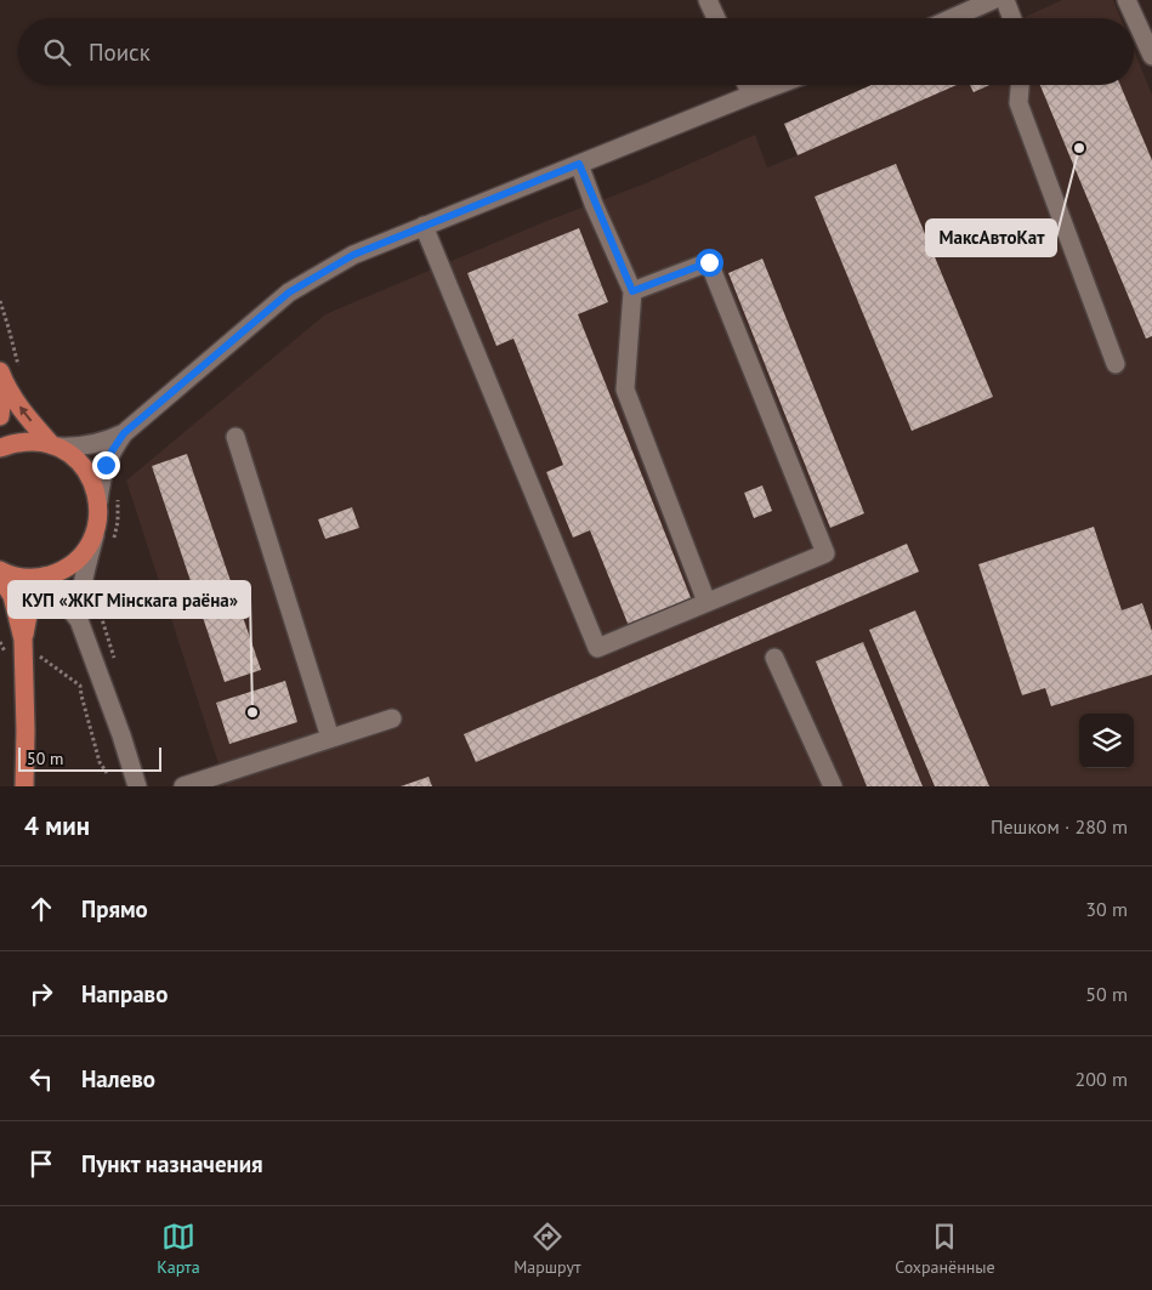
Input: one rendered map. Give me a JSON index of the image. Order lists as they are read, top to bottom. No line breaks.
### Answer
{"places":["МаксАвтоКат","КУП «ЖКГ Мінскага раёна»"],"scale_bar":"50 m","page":{"search":"Поиск","scale":"50 m","heading":["4 мин","Пешком · 280 m"],"list":[["Прямо","30 m"],["Направо","50 m"],["Налево","200 m"],"Пункт назначения"],"nav":["Карта","Маршрут","Сохранённые"]}}
